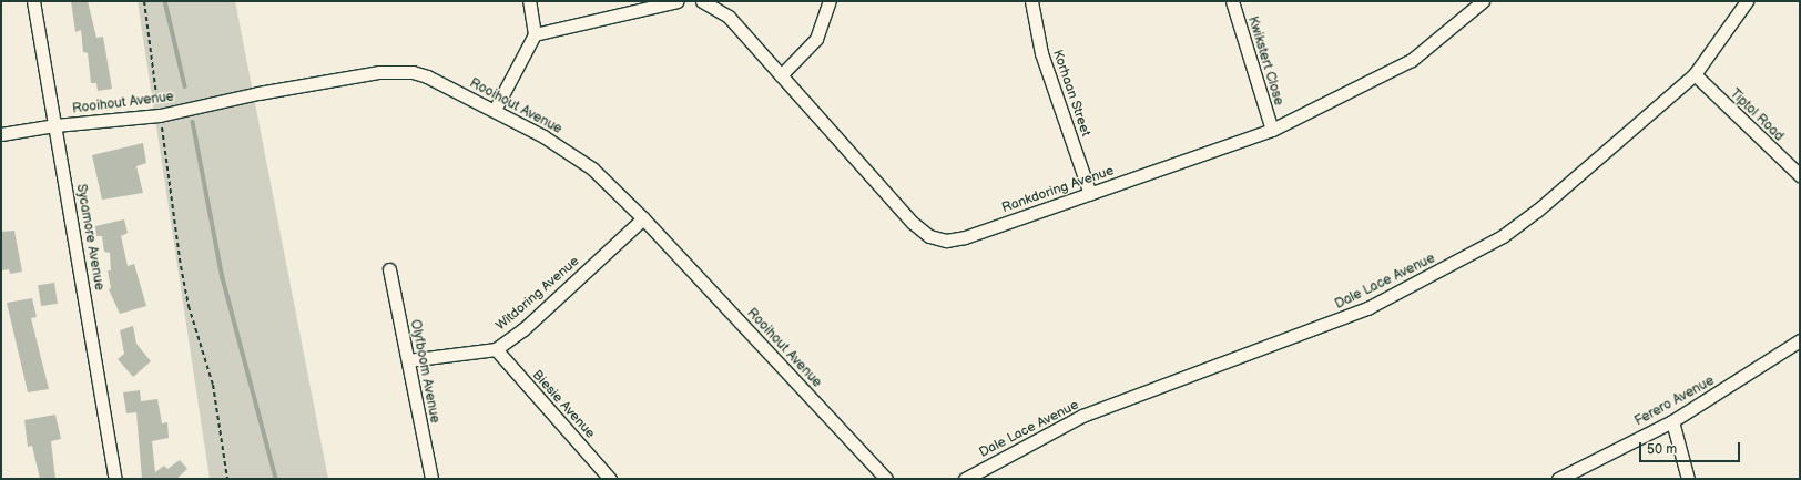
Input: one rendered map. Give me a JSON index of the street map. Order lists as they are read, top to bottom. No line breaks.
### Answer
{"streets":{"street":["Kwikstert Close","Korhaan Street","Rooihout Avenue","Tiptol Road","Rankdoring Avenue","Sycamore Avenue","Dale Lace Avenue","Witdoring Avenue","Olyfboom Avenue","Ferero Avenue","Biesie Avenue"]},"crossings":[["Kwikstert Close","Rankdoring Avenue"],["Korhaan Street","Rankdoring Avenue"],["Rooihout Avenue","Sycamore Avenue"],["Rooihout Avenue","Witdoring Avenue"],["Tiptol Road","Dale Lace Avenue"],["Witdoring Avenue","Olyfboom Avenue"],["Witdoring Avenue","Biesie Avenue"]],"scale_bar":"50 m"}
